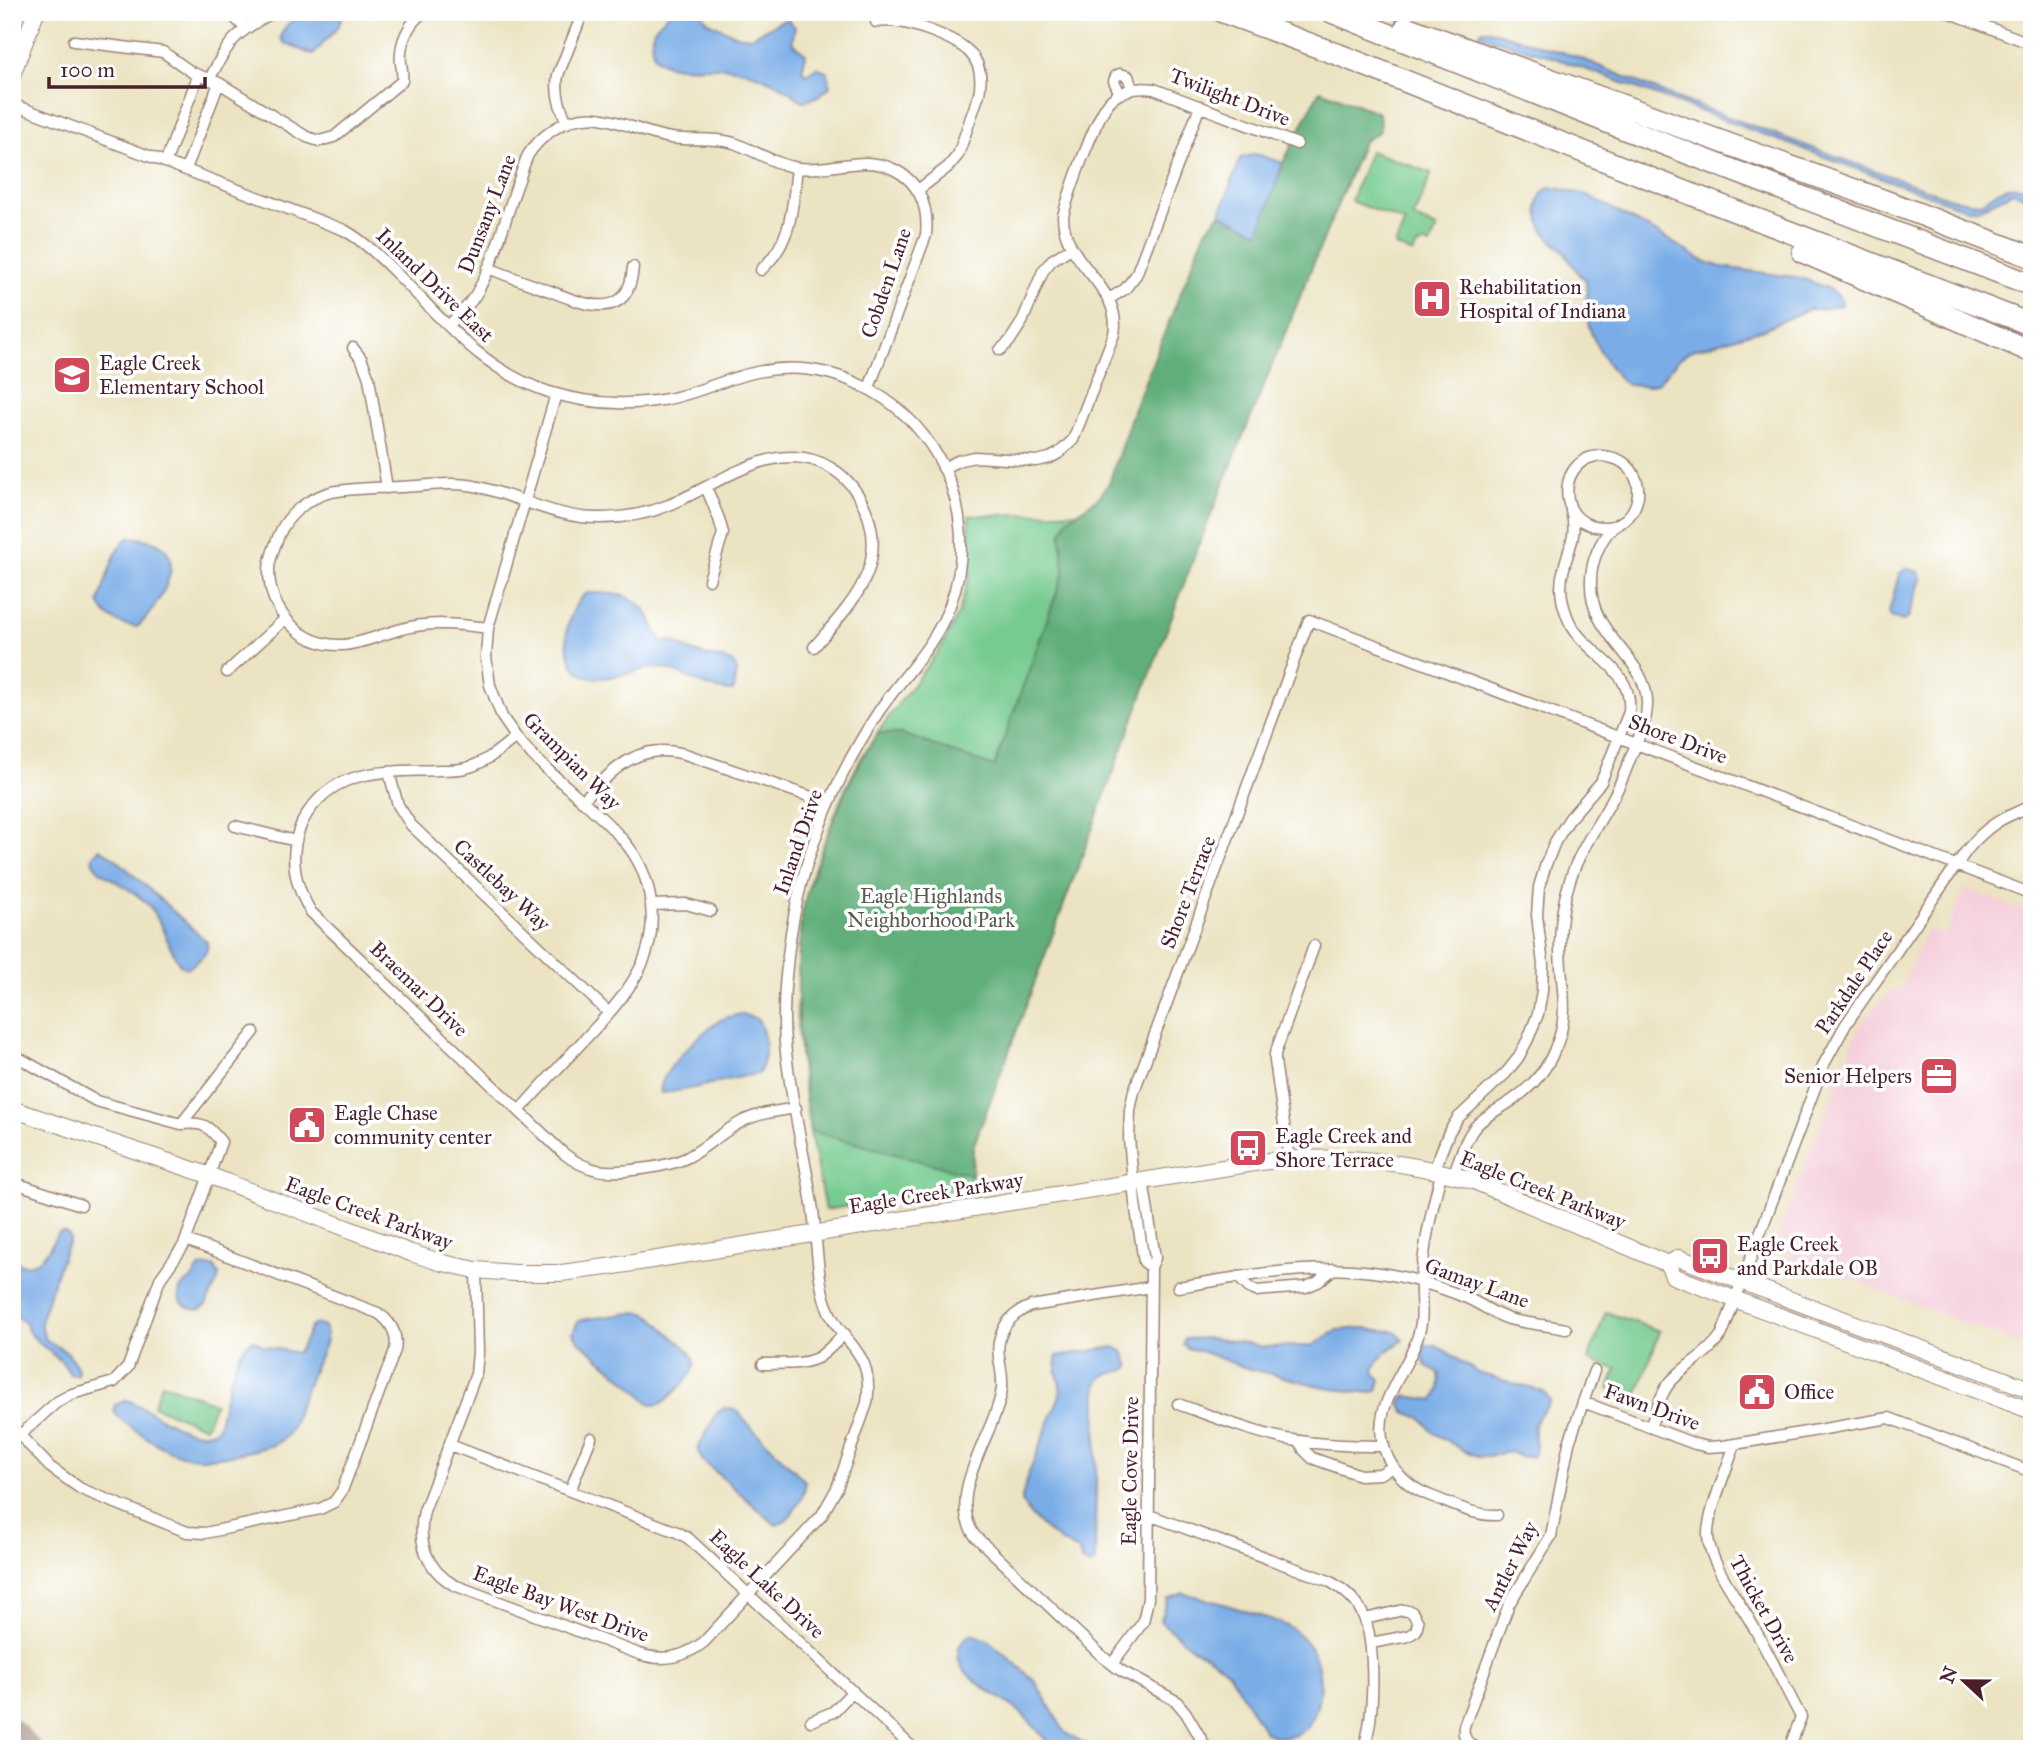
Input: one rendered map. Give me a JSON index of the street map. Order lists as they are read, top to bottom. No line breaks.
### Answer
{"streets":{"main road":["Eagle Creek Parkway"],"street":["Twilight Drive","Dunsany Lane","Cobden Lane","Inland Drive East","Shore Drive","Grampian Way","Inland Drive","Castlebay Way","Shore Terrace","Parkdale Place","Braemar Drive","Gamay Lane","Fawn Drive","Eagle Cove Drive","Antler Way","Eagle Lake Drive","Eagle Bay West Drive","Thicket Drive"]},"crossings":[["Dunsany Lane","Inland Drive East"],["Cobden Lane","Inland Drive East"],["Inland Drive East","Grampian Way"],["Inland Drive East","Inland Drive"],["Shore Drive","Shore Terrace"],["Shore Drive","Parkdale Place"],["Grampian Way","Castlebay Way"],["Grampian Way","Braemar Drive"],["Inland Drive","Braemar Drive"],["Inland Drive","Eagle Creek Parkway"],["Inland Drive","Eagle Bay West Drive"],["Castlebay Way","Braemar Drive"],["Shore Terrace","Eagle Creek Parkway"],["Shore Terrace","Eagle Cove Drive"],["Parkdale Place","Eagle Creek Parkway"],["Parkdale Place","Fawn Drive"],["Eagle Creek Parkway","Eagle Cove Drive"],["Fawn Drive","Antler Way"],["Fawn Drive","Thicket Drive"],["Eagle Lake Drive","Eagle Bay West Drive"]],"parks":["Eagle Highlands Neighborhood Park"],"places":{"hospital":["Rehabilitation Hospital of Indiana"],"school or university":["Eagle Creek Elementary School"],"office":["Senior Helpers"],"public building":["Eagle Chase community center","Office"],"bus stop":["Eagle Creek and Shore Terrace","Eagle Creek and Parkdale OB"]},"scale_bar":"100 m","north":"left"}
